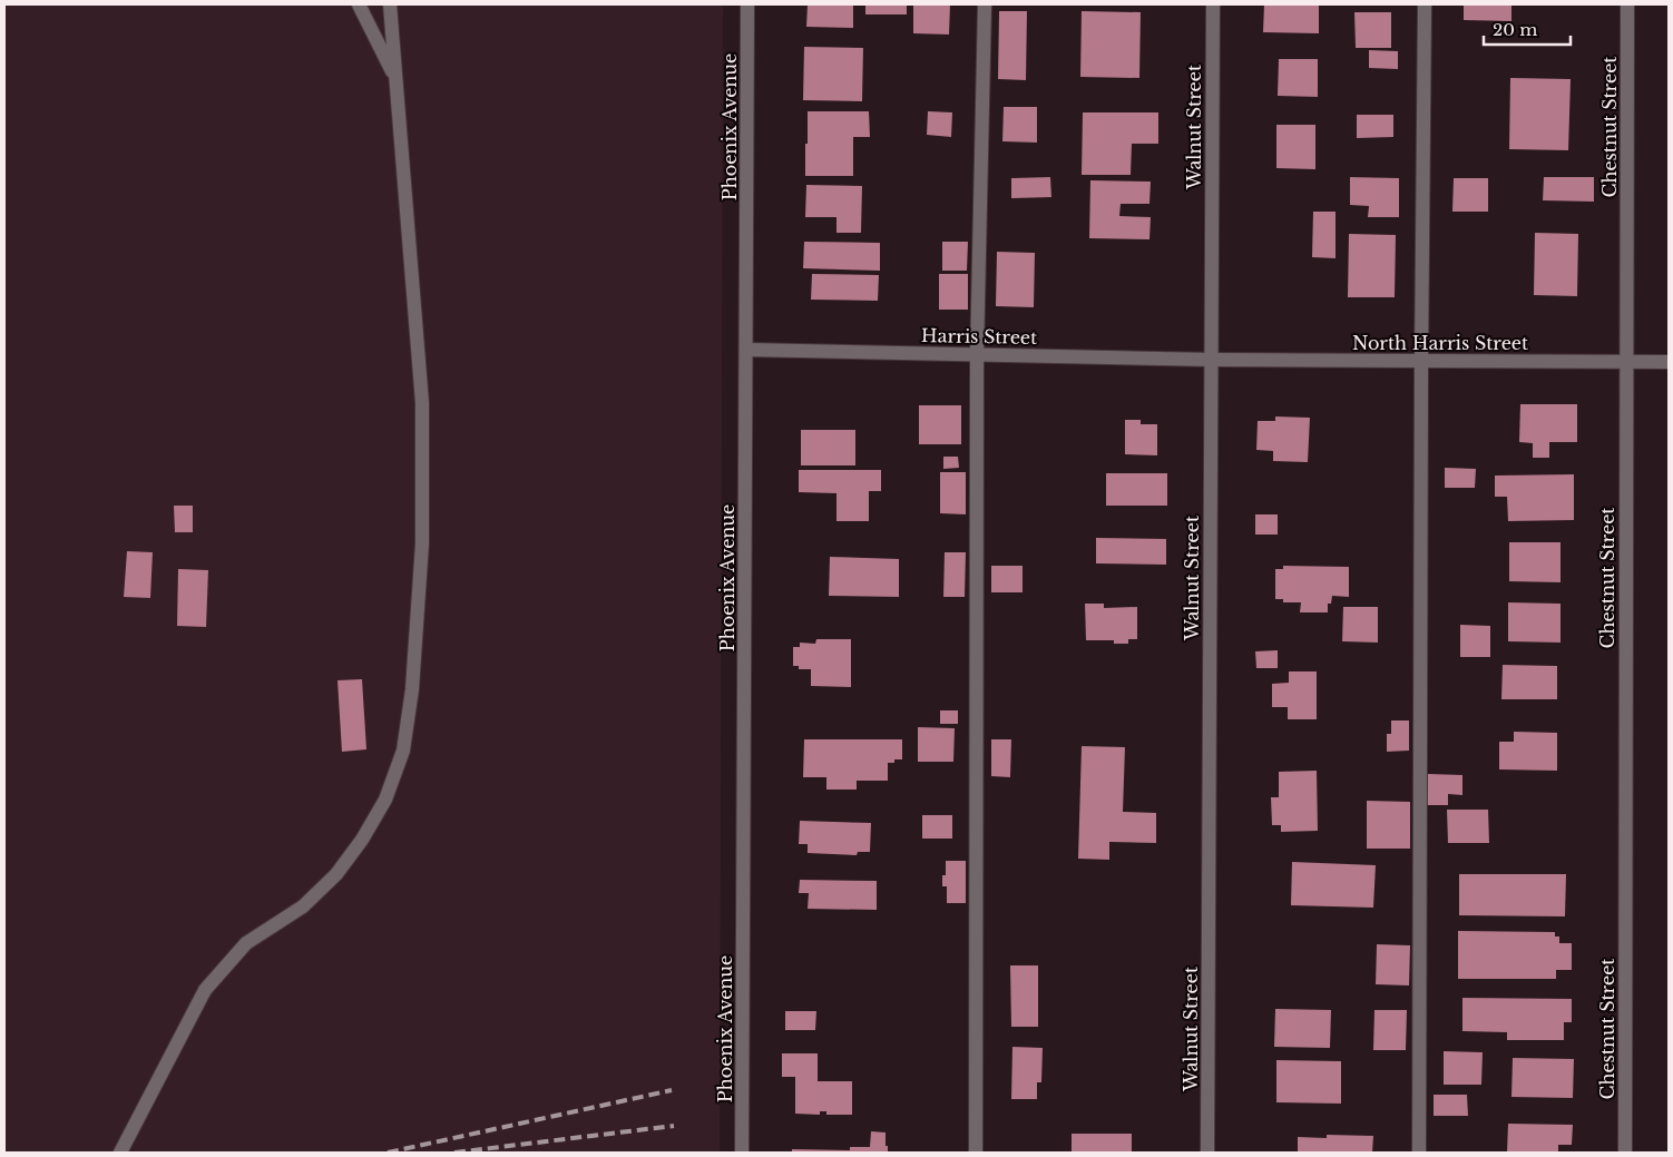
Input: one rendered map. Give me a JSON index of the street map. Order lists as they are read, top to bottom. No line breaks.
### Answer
{"streets":{"street":["Phoenix Avenue","Walnut Street","Chestnut Street","Harris Street","North Harris Street"]},"crossings":[["Phoenix Avenue","Harris Street"],["Walnut Street","Harris Street"],["Walnut Street","North Harris Street"],["Chestnut Street","North Harris Street"],["Harris Street","North Harris Street"]],"scale_bar":"20 m"}
